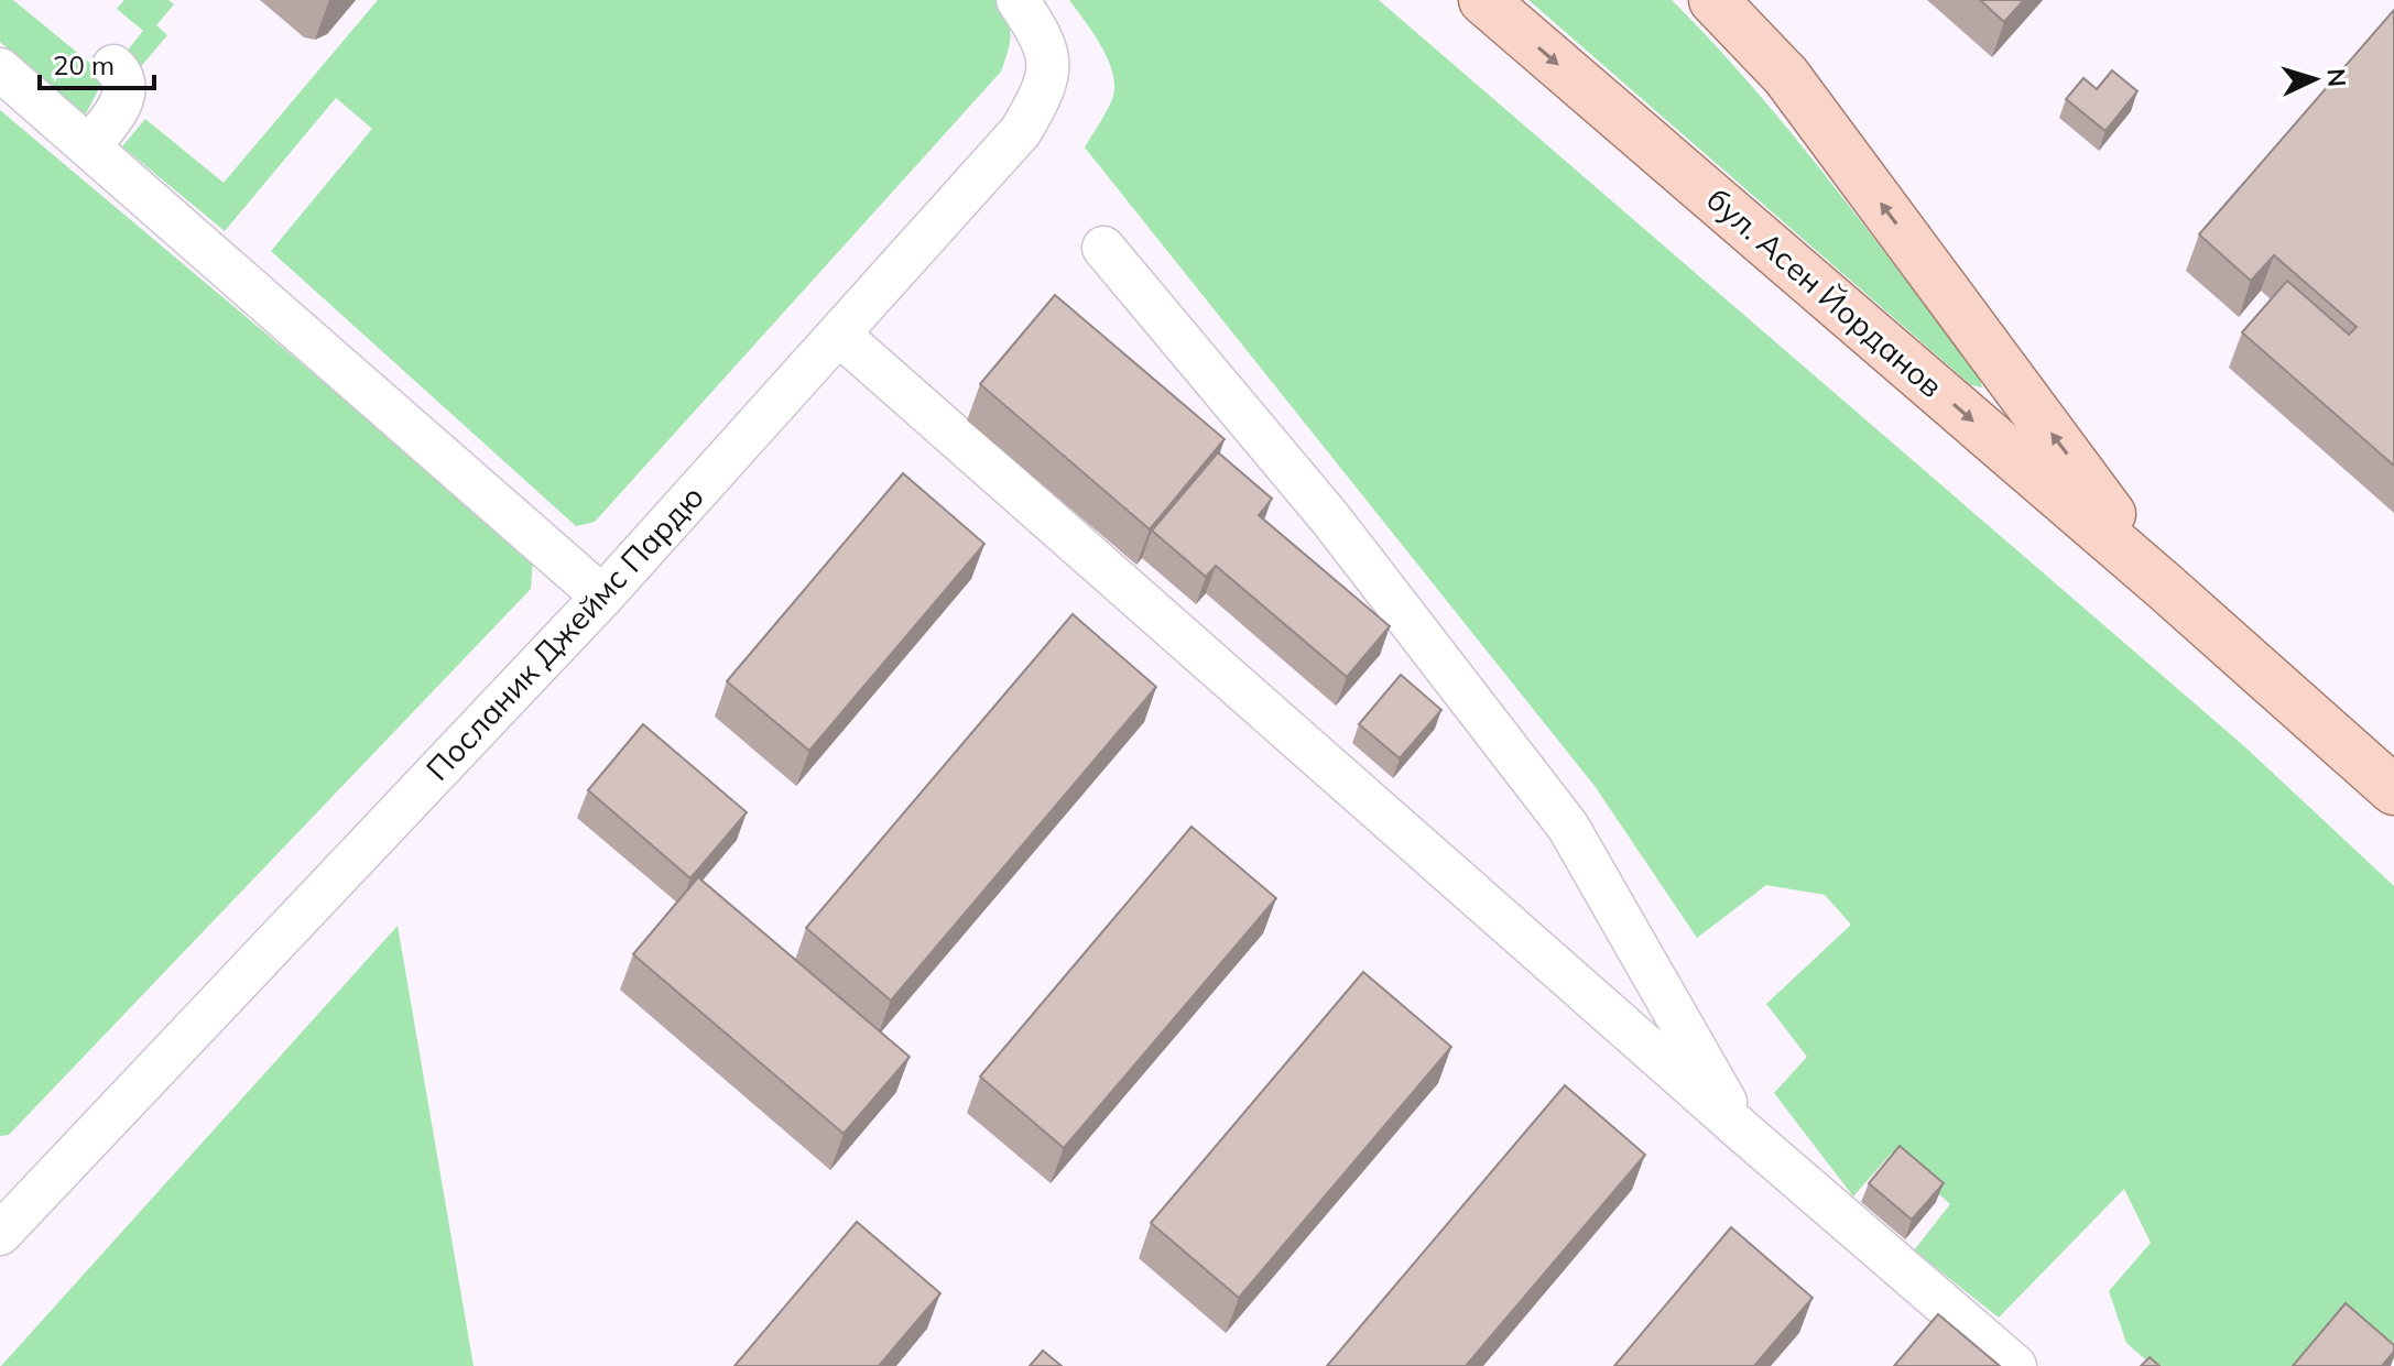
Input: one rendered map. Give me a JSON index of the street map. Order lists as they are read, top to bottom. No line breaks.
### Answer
{"streets":{"main road":["бул. Асен Йорданов"],"street":["Посланик Джеймс Пардю"]},"scale_bar":"20 m","north":"right"}
